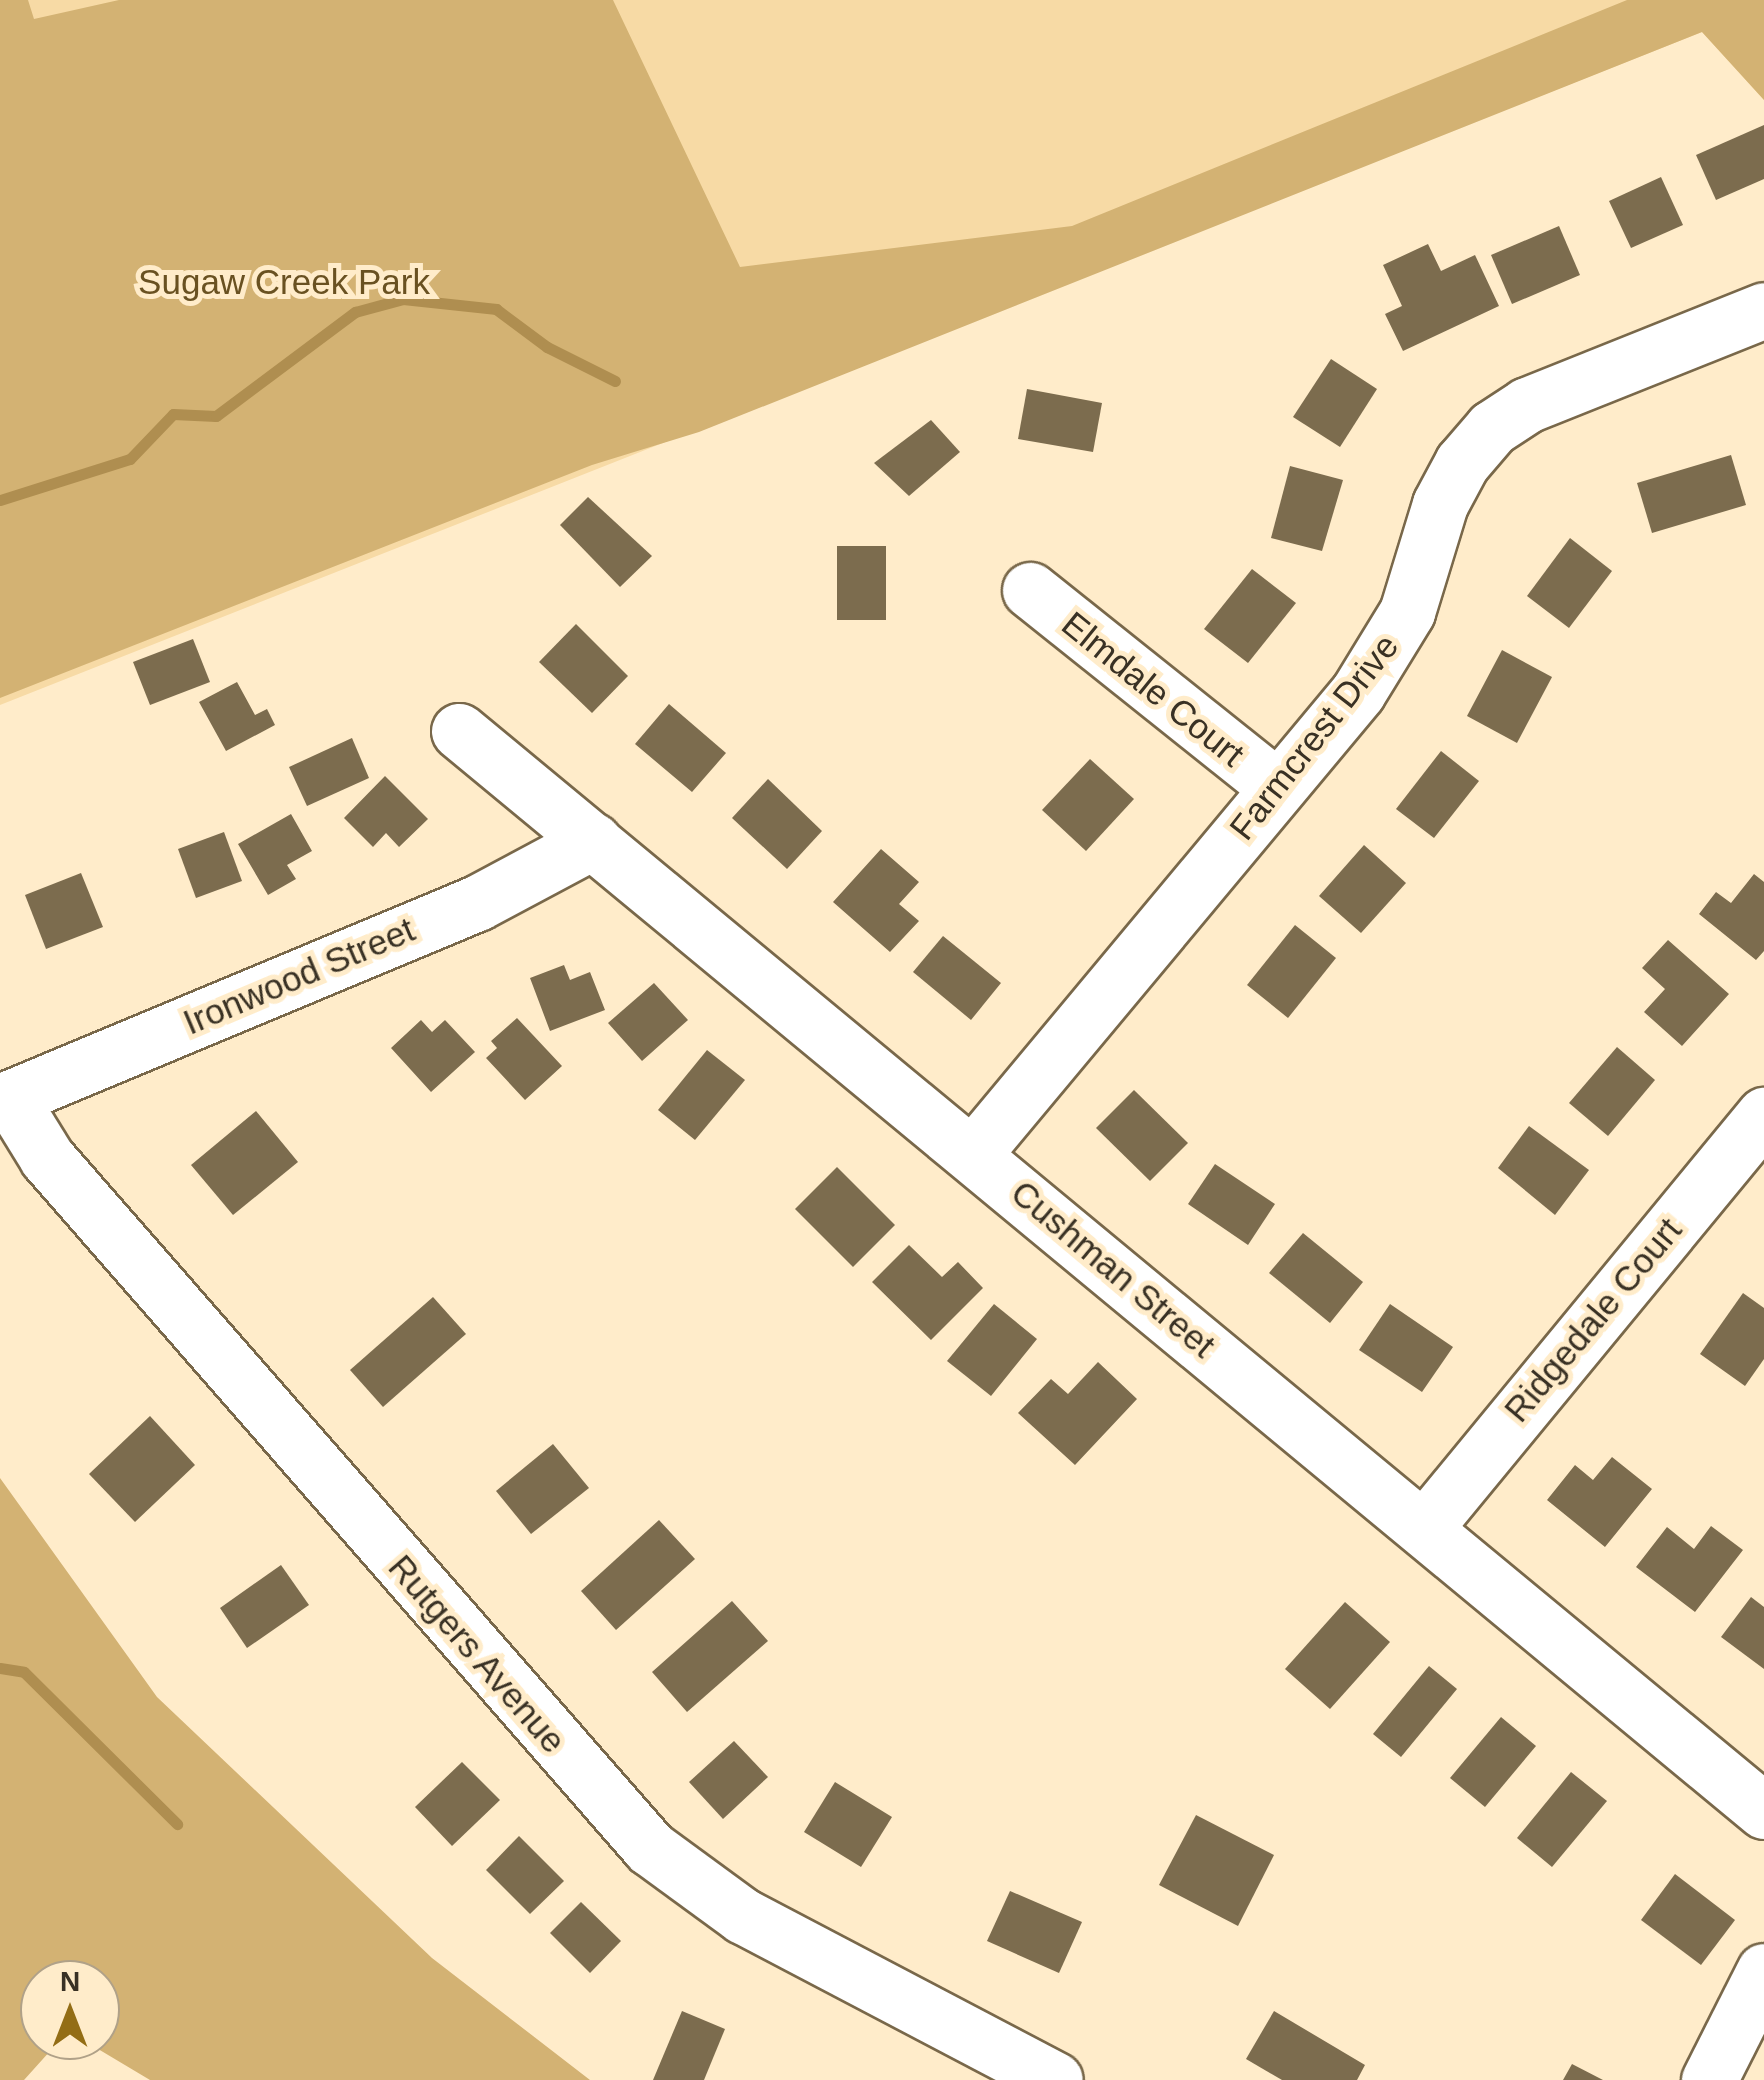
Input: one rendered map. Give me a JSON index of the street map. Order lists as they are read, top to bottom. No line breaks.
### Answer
{"streets":{"street":["Elmdale Court","Farmcrest Drive","Ironwood Street","Cushman Street","Ridgedale Court","Rutgers Avenue"]},"crossings":[["Elmdale Court","Farmcrest Drive"],["Farmcrest Drive","Cushman Street"],["Ironwood Street","Cushman Street"],["Ironwood Street","Rutgers Avenue"],["Cushman Street","Ridgedale Court"]],"parks":["Sugaw Creek Park"],"north":"top"}
